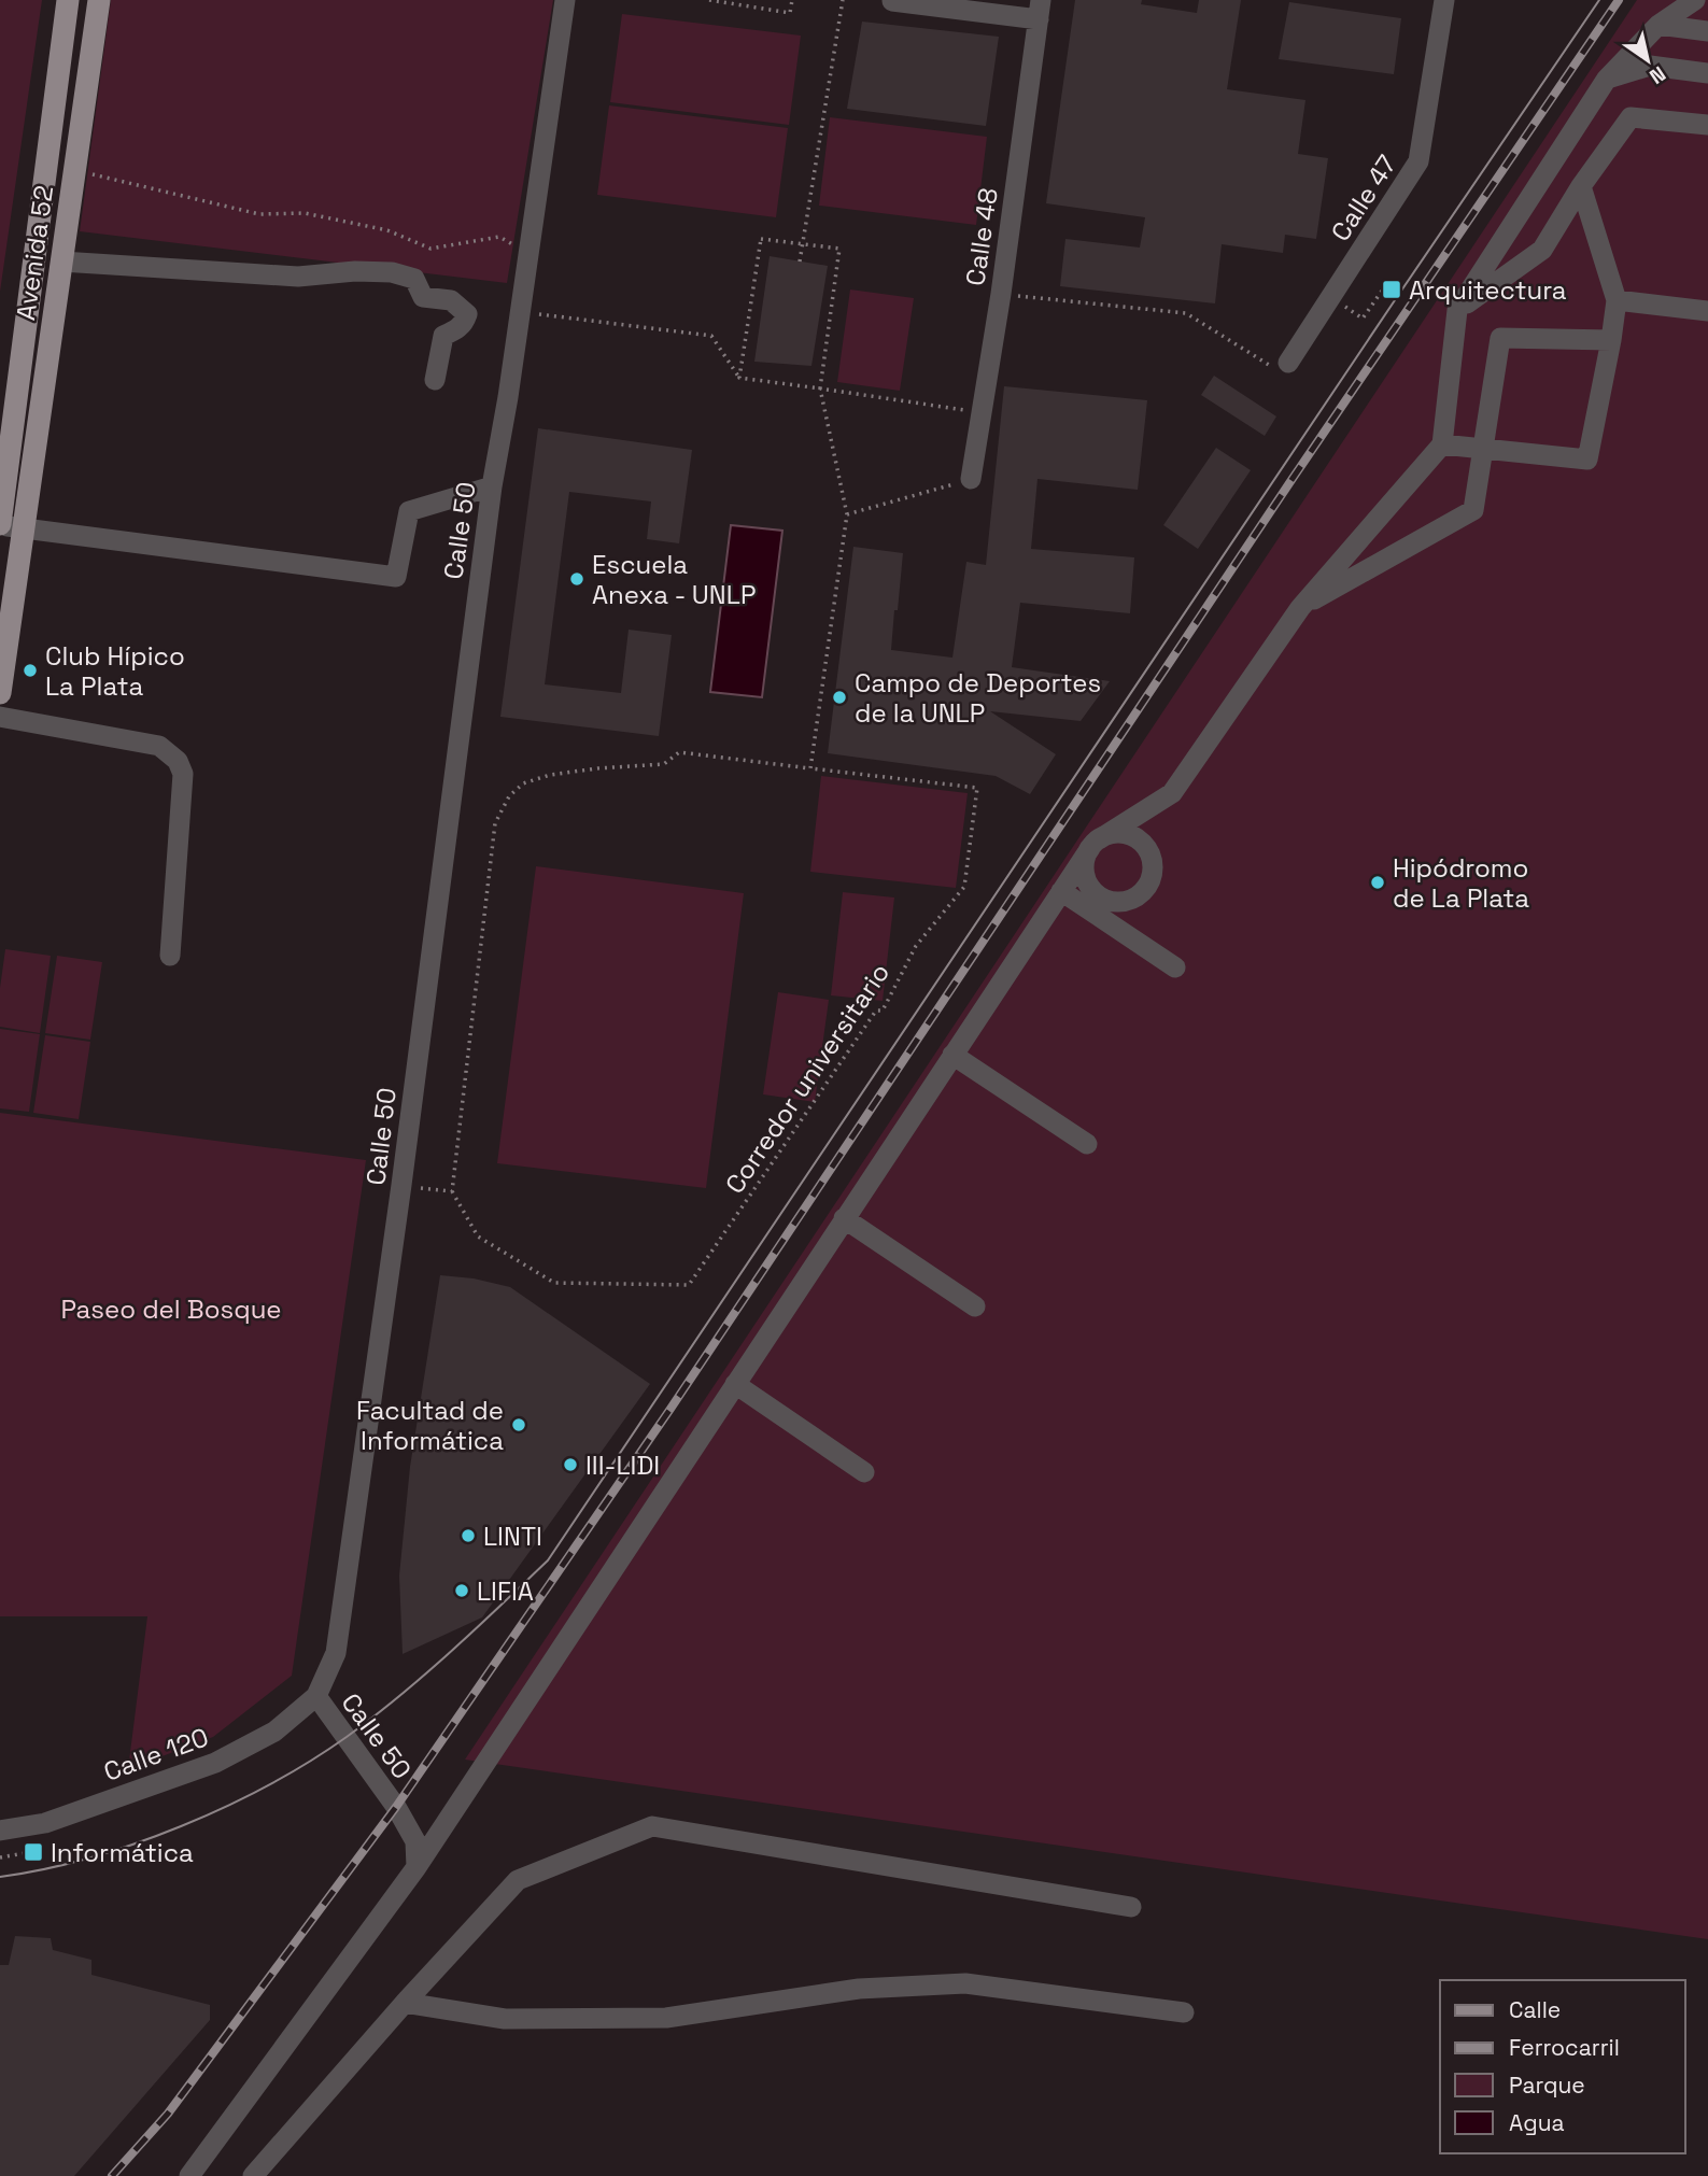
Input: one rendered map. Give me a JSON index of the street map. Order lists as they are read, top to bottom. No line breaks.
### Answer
{"streets":{"main road":["Avenida 52"],"street":["Calle 47","Calle 48","Calle 50","Calle 120"],"path":["Corredor universitario"]},"crossings":[["Calle 50","Calle 120"]],"parks":["Paseo del Bosque"],"places":{"transit":["Arquitectura","Informática"],"other":["Escuela Anexa - UNLP","Club Hípico La Plata","Campo de Deportes de la UNLP","Hipódromo de La Plata","Facultad de Informática","III-LIDI","LINTI","LIFIA"]},"legend":["Calle","Ferrocarril","Parque","Agua"],"north":"bottom right"}
